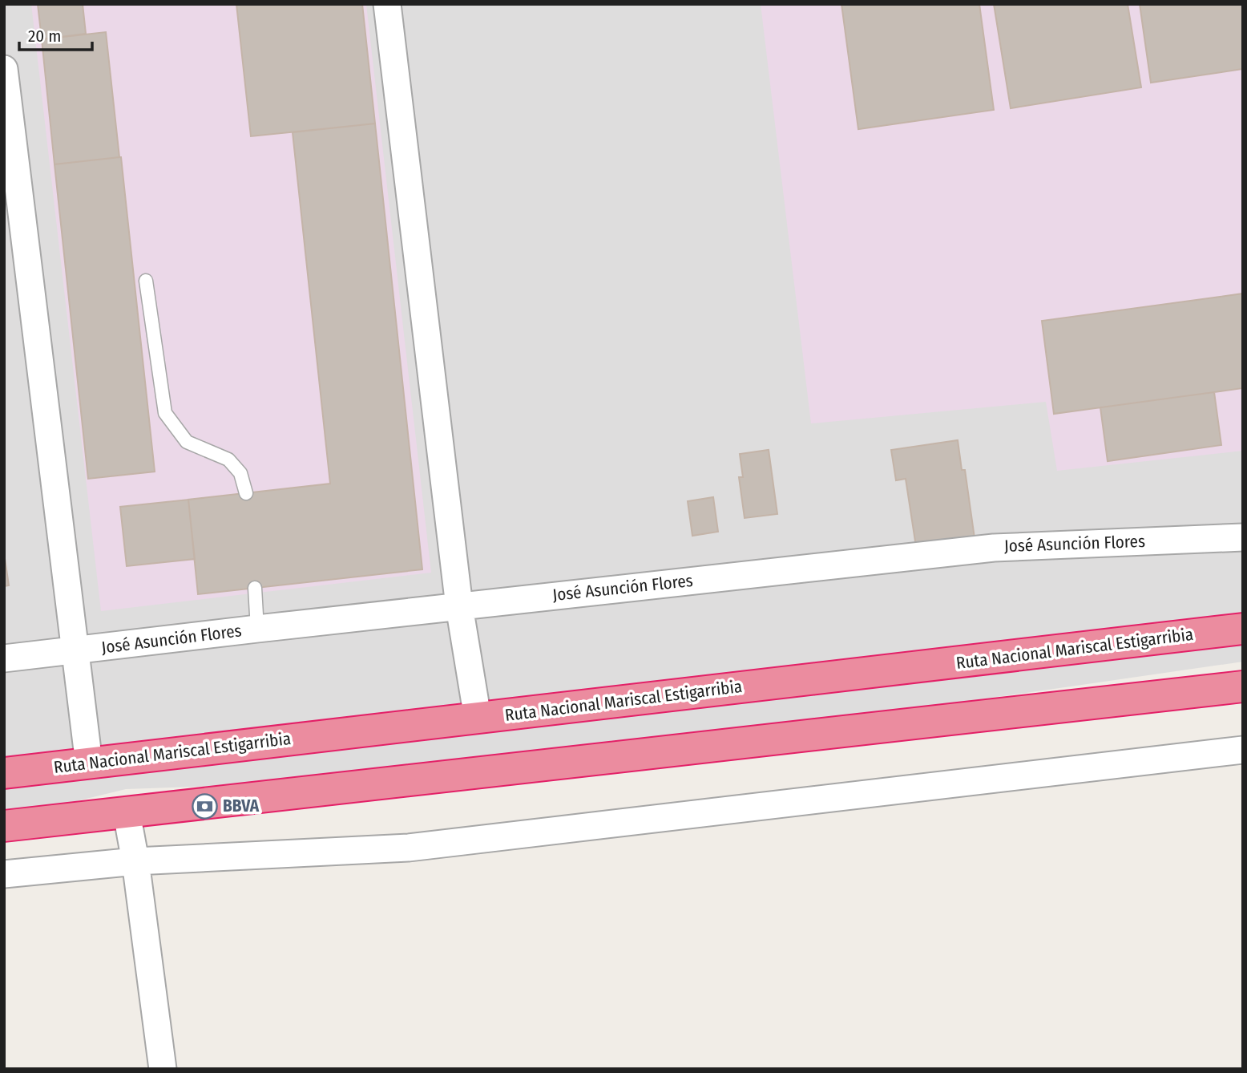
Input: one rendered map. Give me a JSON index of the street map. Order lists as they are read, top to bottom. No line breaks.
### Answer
{"streets":{"highway":["Ruta Nacional Mariscal Estigarribia"],"street":["José Asunción Flores"]},"places":{"bank":["BBVA"]},"scale_bar":"20 m"}
